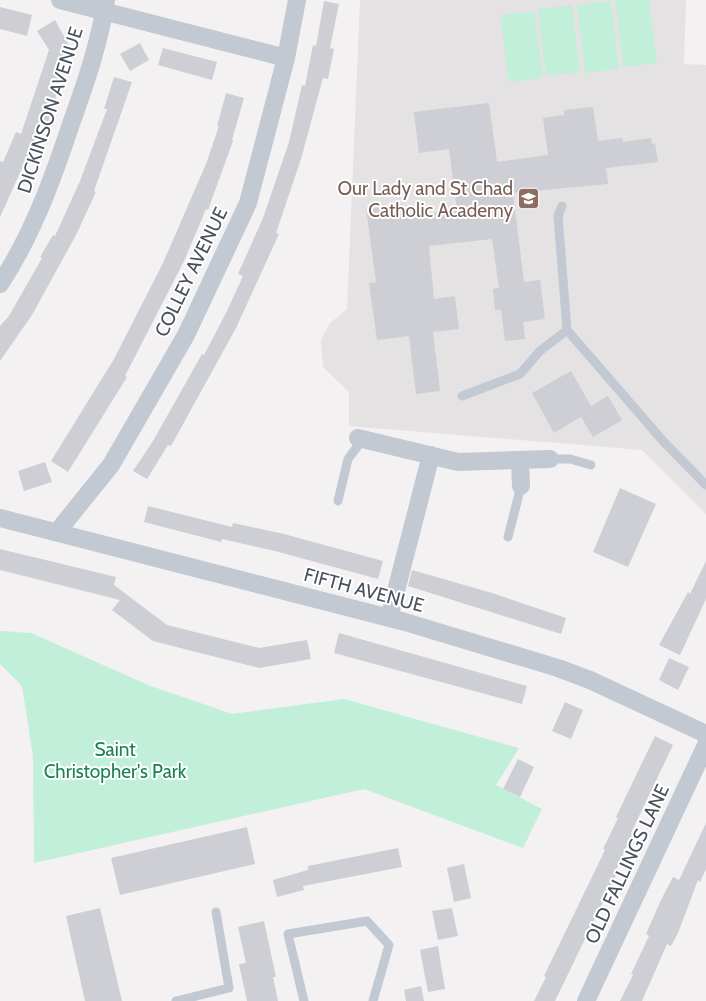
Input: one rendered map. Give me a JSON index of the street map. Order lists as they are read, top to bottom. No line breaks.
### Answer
{"streets":{"street":["DICKINSON AVENUE","COLLEY AVENUE","FIFTH AVENUE","OLD FALLINGS LANE"]},"crossings":[["COLLEY AVENUE","FIFTH AVENUE"]],"parks":["Saint Christopher's Park"],"places":{"school or university":["Our Lady and St Chad Catholic Academy"]}}
